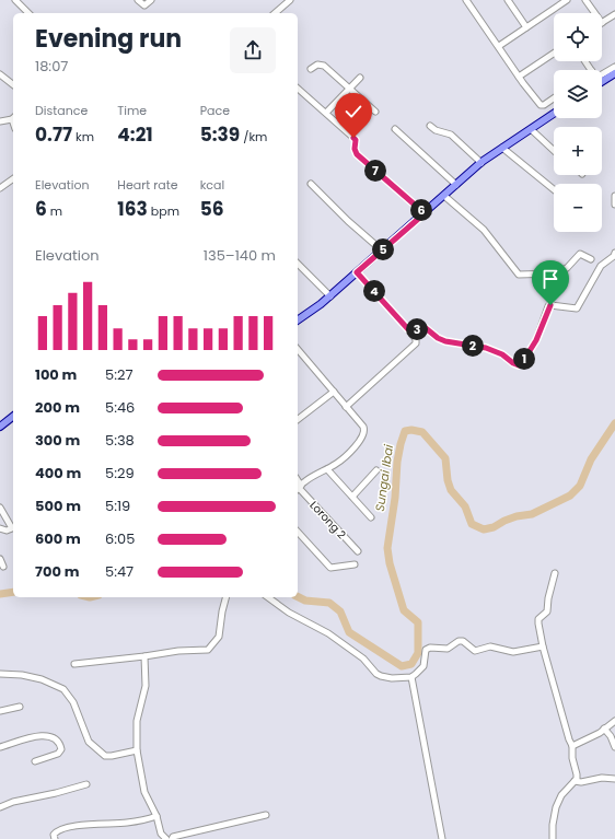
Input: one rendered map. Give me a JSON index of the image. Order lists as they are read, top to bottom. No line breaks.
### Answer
{"streets":{"street":["Lorong 2"]},"water":["Sungai Ibai"],"page":{"map_buttons":["+","−"],"heading":["Evening run","18:07"],"stats":[["Distance","0.77 km"],["Time","4:21"],["Pace","5:39 /km"],["Elevation","6 m"],["Heart rate","163 bpm"],["kcal","56"]],"pins":["7","6","5","4","3","2","1"],"chart":["Elevation","135–140 m"],"list":[{"name":"100 m","note":"5:27"},{"name":"200 m","note":"5:46"},{"name":"300 m","note":"5:38"},{"name":"400 m","note":"5:29"},{"name":"500 m","note":"5:19"},{"name":"600 m","note":"6:05"},{"name":"700 m","note":"5:47"}]}}
